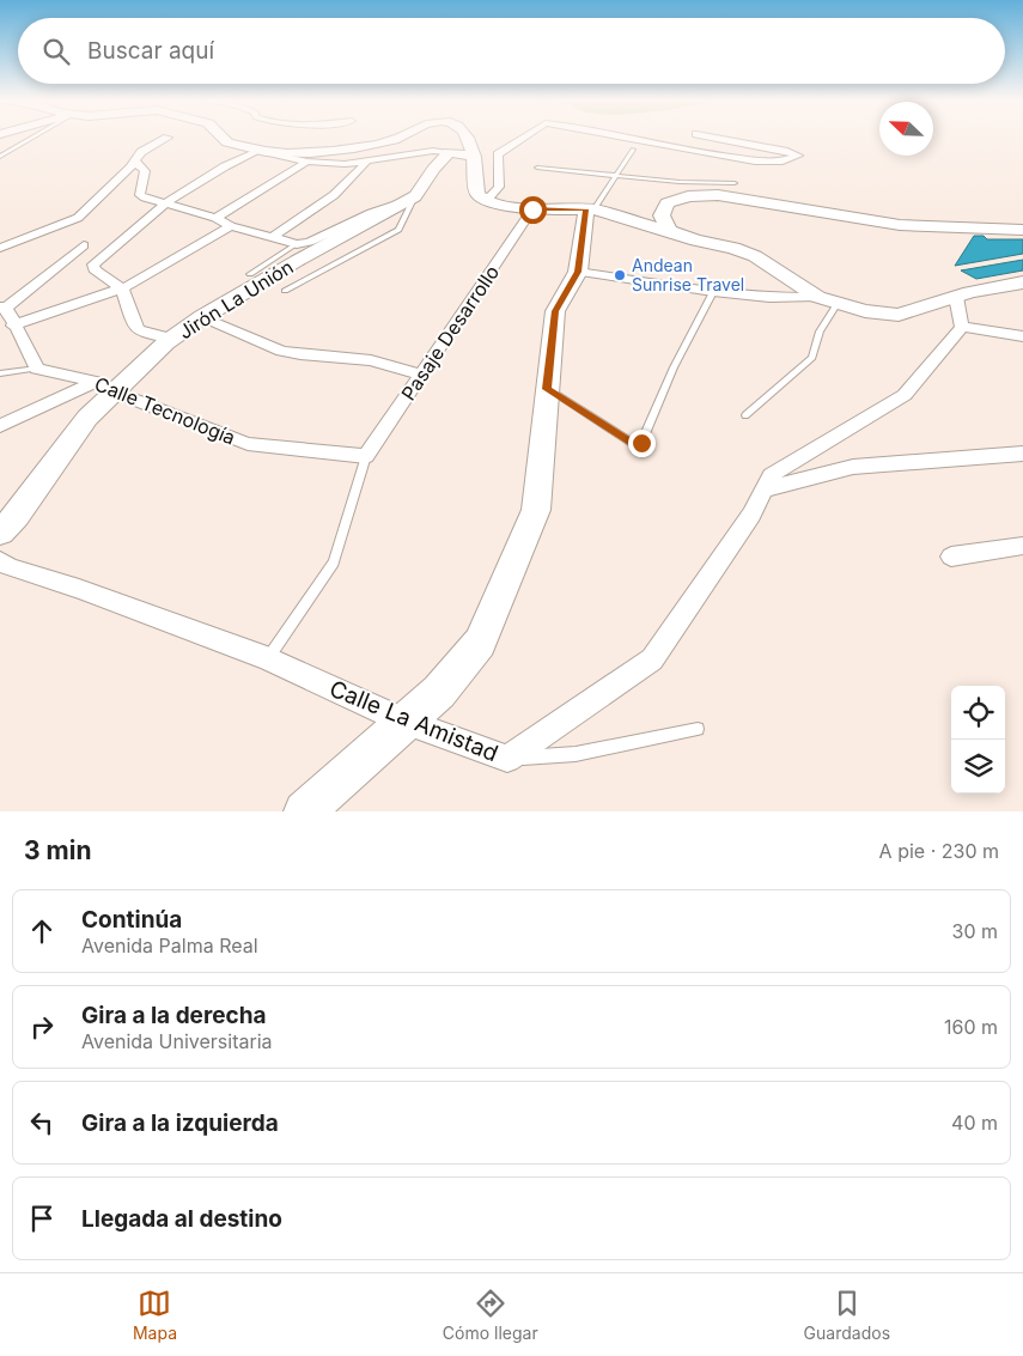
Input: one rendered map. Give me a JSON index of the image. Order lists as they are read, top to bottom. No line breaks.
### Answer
{"streets":{"main road":["Jirón La Unión"],"street":["Pasaje Desarrollo","Calle Tecnología","Calle La Amistad"]},"crossings":[["Jirón La Unión","Calle Tecnología"],["Pasaje Desarrollo","Calle Tecnología"]],"places":["Andean Sunrise Travel"],"north":"top left","page":{"search":"Buscar aquí","heading":["3 min","A pie · 230 m"],"list":[["Continúa","Avenida Palma Real","30 m"],["Gira a la derecha","Avenida Universitaria","160 m"],["Gira a la izquierda","40 m"],"Llegada al destino"],"nav":["Mapa","Cómo llegar","Guardados"]}}
